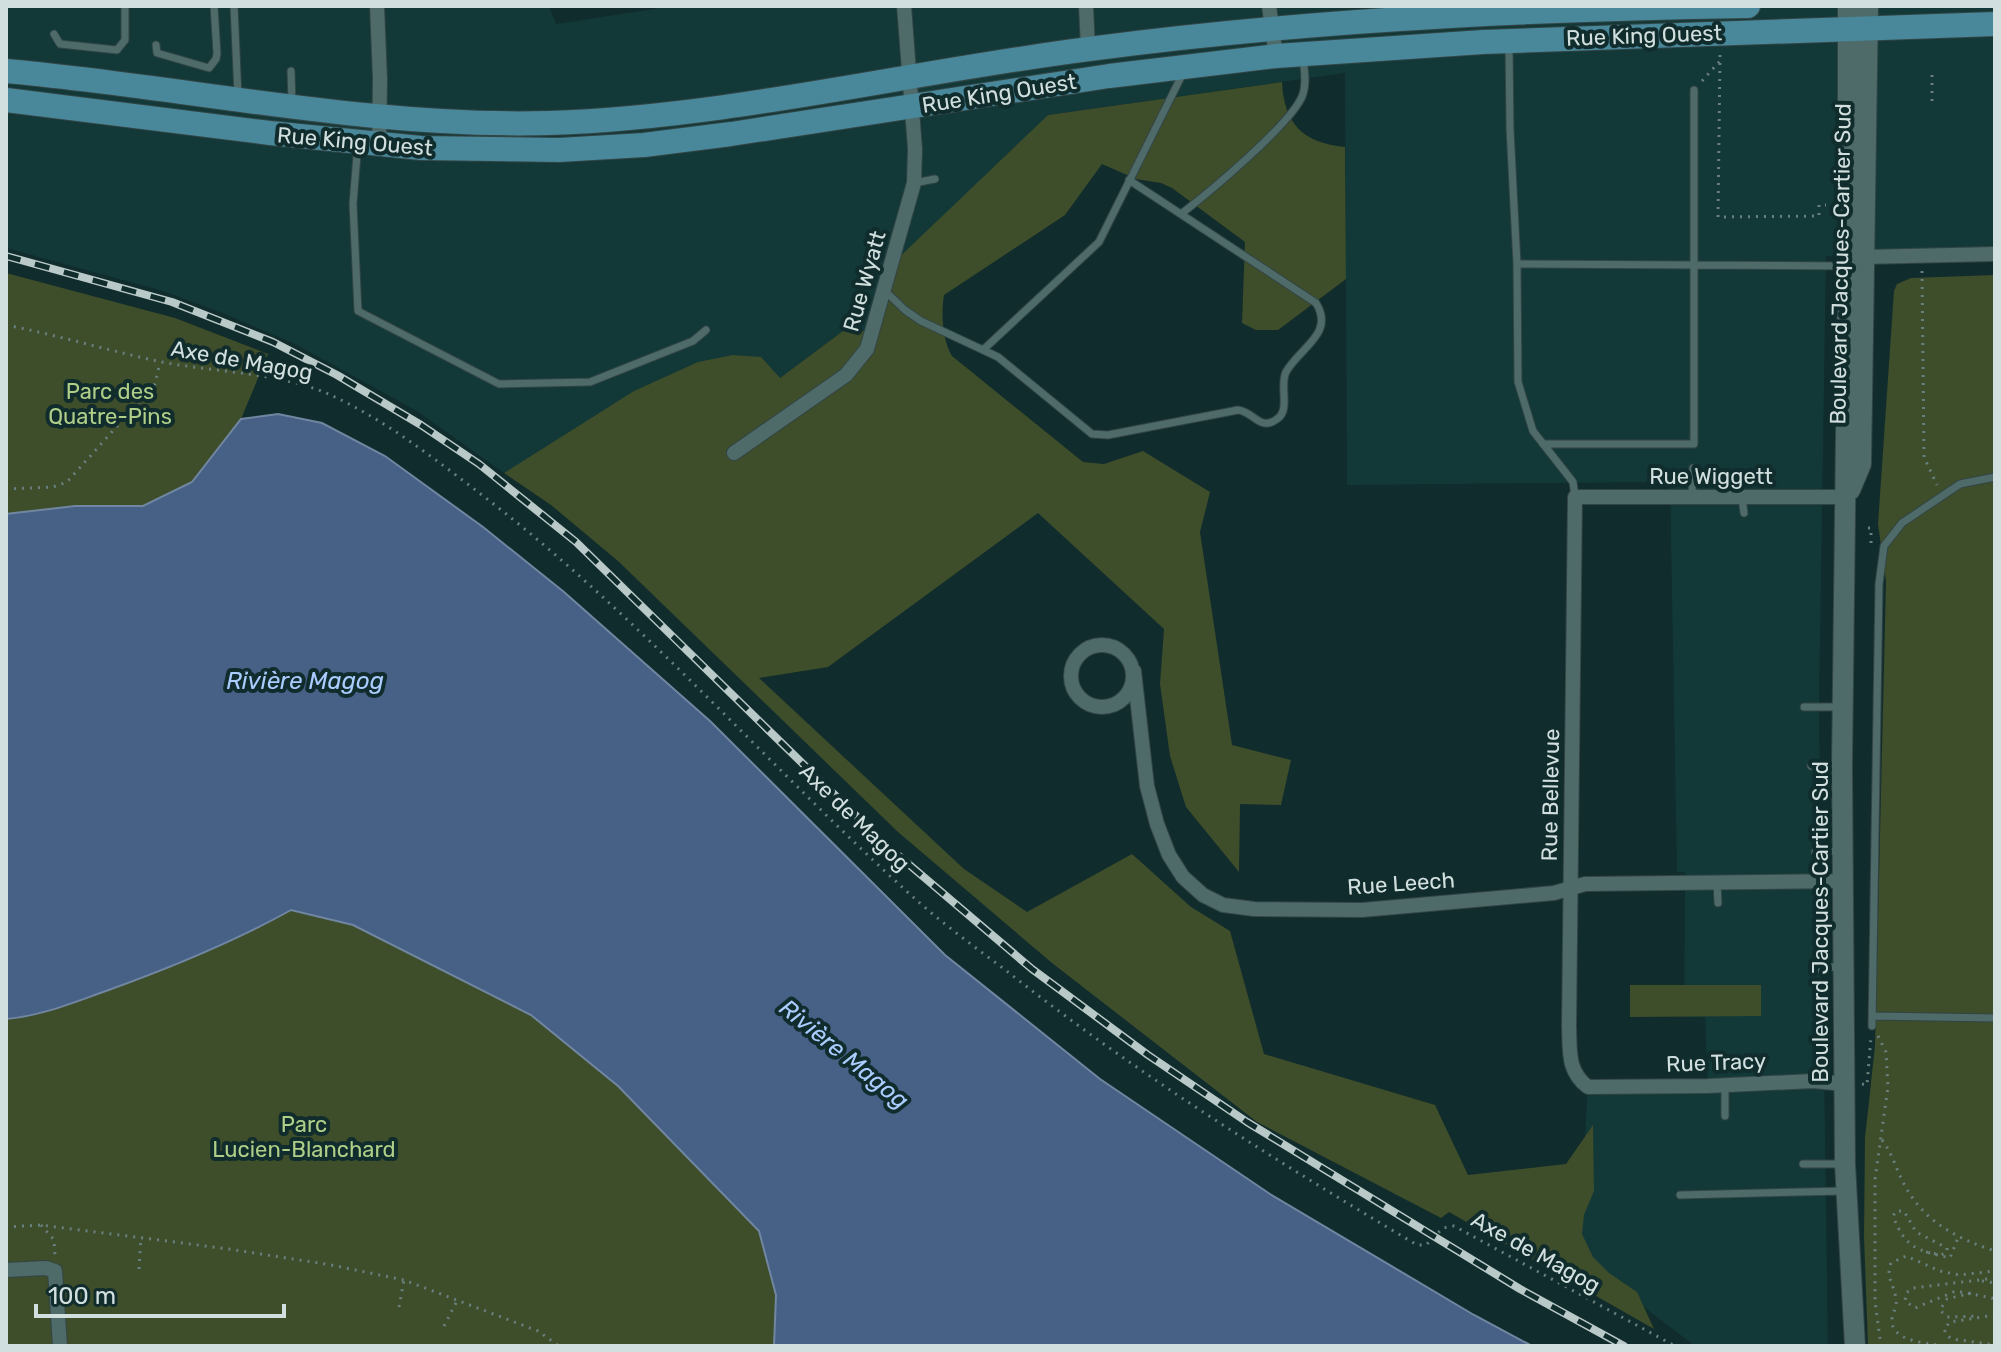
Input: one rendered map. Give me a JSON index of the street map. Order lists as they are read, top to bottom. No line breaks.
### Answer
{"streets":{"main road":["Rue King Ouest","Boulevard Jacques-Cartier Sud"],"street":["Rue Wyatt","Rue Wiggett","Rue Bellevue","Rue Leech","Rue Tracy"],"path":["Axe de Magog"]},"crossings":[["Rue King Ouest","Boulevard Jacques-Cartier Sud"],["Rue King Ouest","Rue Wyatt"],["Boulevard Jacques-Cartier Sud","Rue Wiggett"],["Boulevard Jacques-Cartier Sud","Rue Leech"],["Boulevard Jacques-Cartier Sud","Rue Tracy"],["Rue Wiggett","Rue Bellevue"],["Rue Bellevue","Rue Leech"],["Rue Bellevue","Rue Tracy"]],"water":["Rivière Magog"],"parks":["Parc des Quatre-Pins","Parc Lucien-Blanchard"],"scale_bar":"100 m"}
